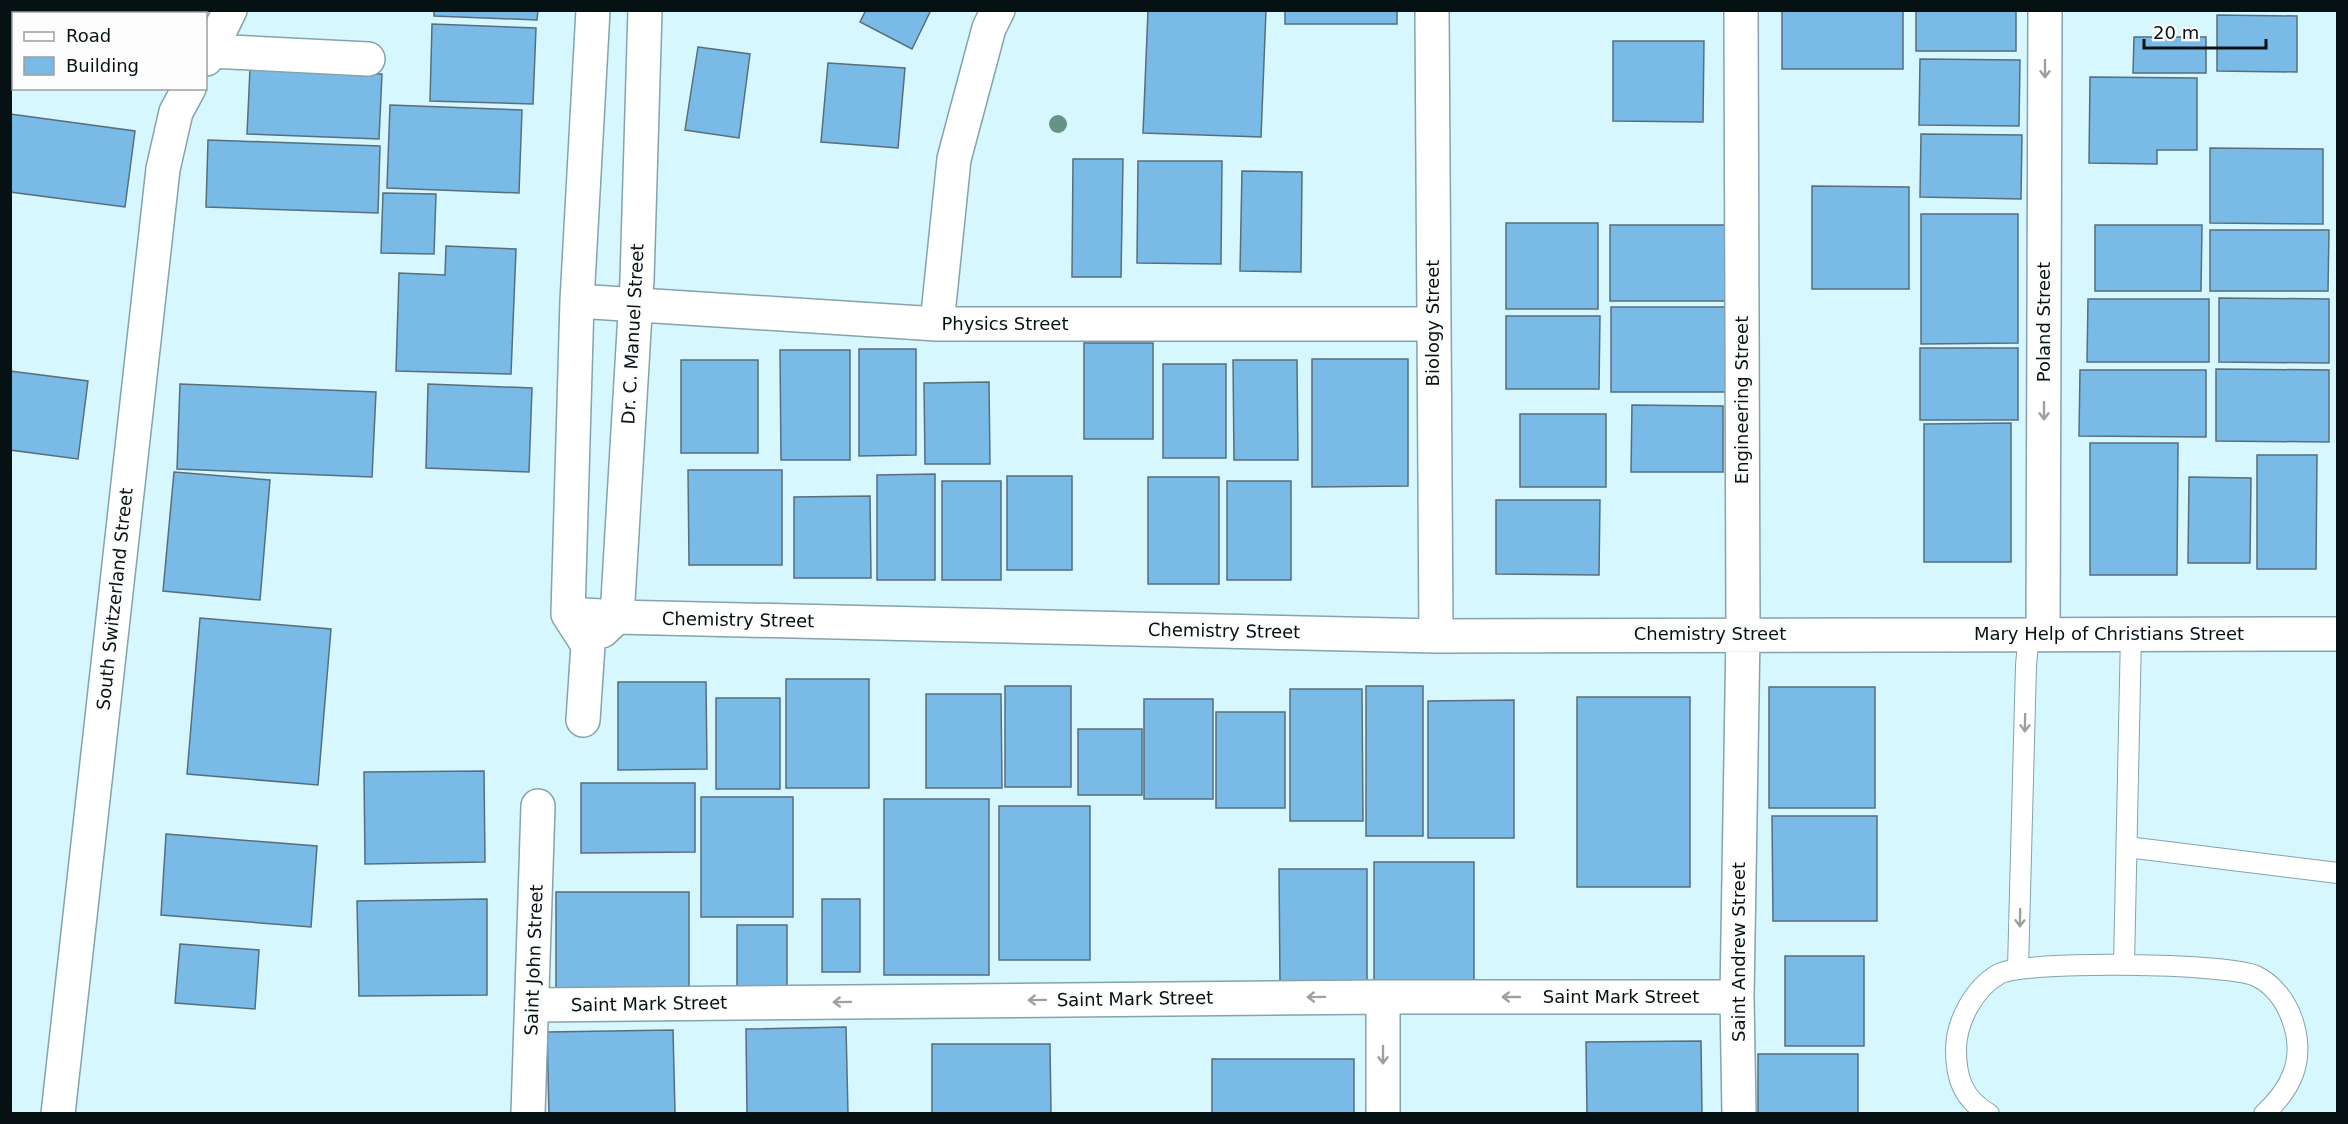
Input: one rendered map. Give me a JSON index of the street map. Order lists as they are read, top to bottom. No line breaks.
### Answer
{"streets":{"street":["Poland Street","Biology Street","Physics Street","Dr. C. Manuel Street","Engineering Street","South Switzerland Street","Chemistry Street","Mary Help of Christians Street","Saint Andrew Street","Saint John Street","Saint Mark Street"]},"crossings":[["Poland Street","Mary Help of Christians Street"],["Biology Street","Physics Street"],["Biology Street","Chemistry Street"],["Physics Street","Dr. C. Manuel Street"],["Dr. C. Manuel Street","Chemistry Street"],["Engineering Street","Chemistry Street"],["Engineering Street","Saint Andrew Street"],["Chemistry Street","Mary Help of Christians Street"],["Saint Andrew Street","Saint Mark Street"],["Saint John Street","Saint Mark Street"]],"one_way":["Poland Street","Saint Mark Street"],"legend":["Road","Building"],"scale_bar":"20 m"}
